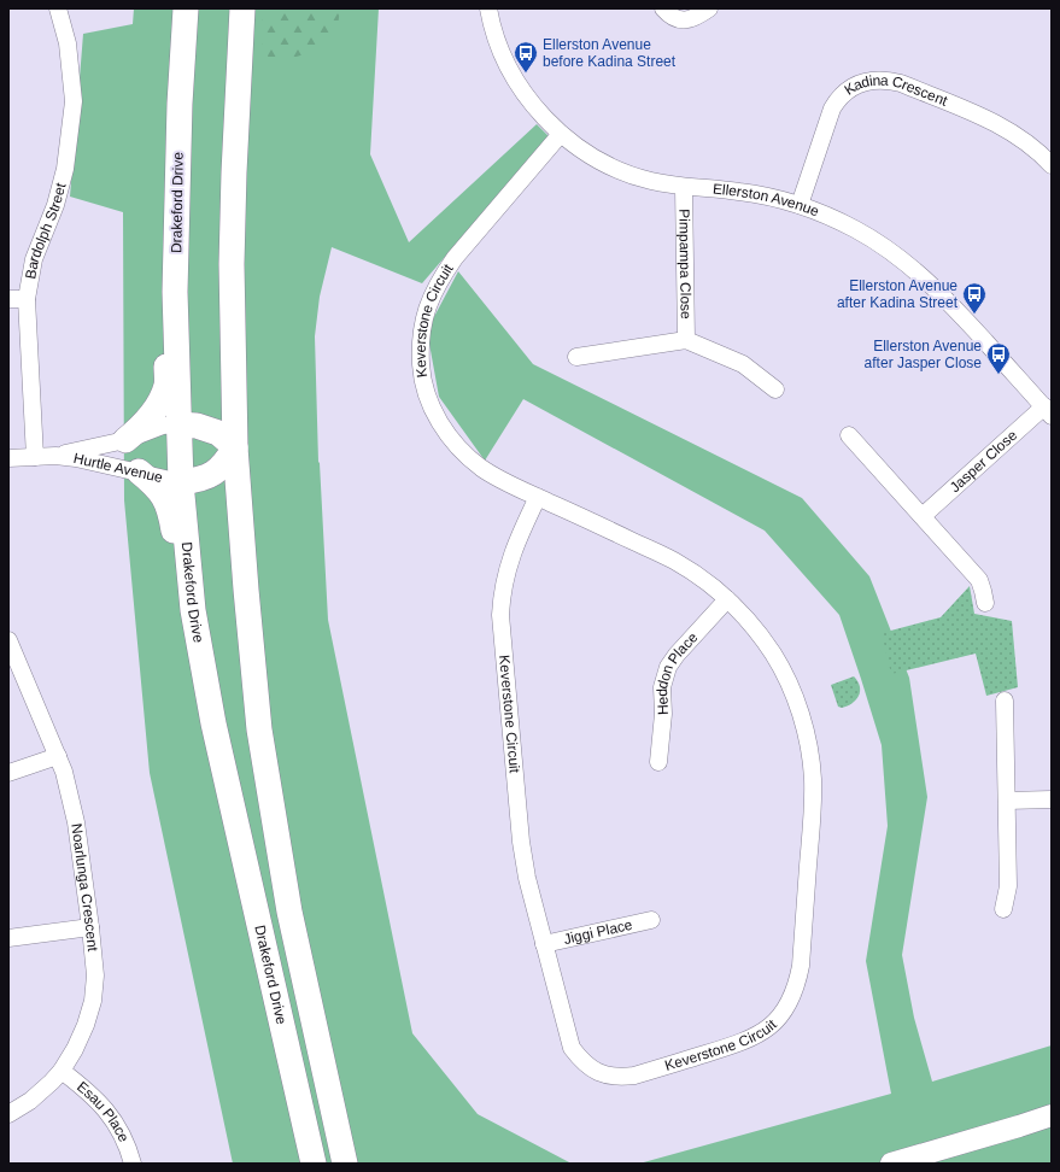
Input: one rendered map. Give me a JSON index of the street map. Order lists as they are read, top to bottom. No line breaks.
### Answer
{"streets":{"highway":["Drakeford Drive"],"street":["Kadina Crescent","Ellerston Avenue","Bardolph Street","Pimpampa Close","Keverstone Circuit","Jasper Close","Hurtle Avenue","Heddon Place","Noarlunga Crescent","Jiggi Place","Esau Place"]},"crossings":[["Kadina Crescent","Ellerston Avenue"],["Ellerston Avenue","Pimpampa Close"],["Ellerston Avenue","Keverstone Circuit"],["Ellerston Avenue","Jasper Close"],["Drakeford Drive","Hurtle Avenue"],["Bardolph Street","Hurtle Avenue"],["Keverstone Circuit","Heddon Place"],["Keverstone Circuit","Jiggi Place"],["Noarlunga Crescent","Esau Place"]],"places":{"bus stop":["Ellerston Avenue before Kadina Street","Ellerston Avenue after Kadina Street","Ellerston Avenue after Jasper Close"]}}
